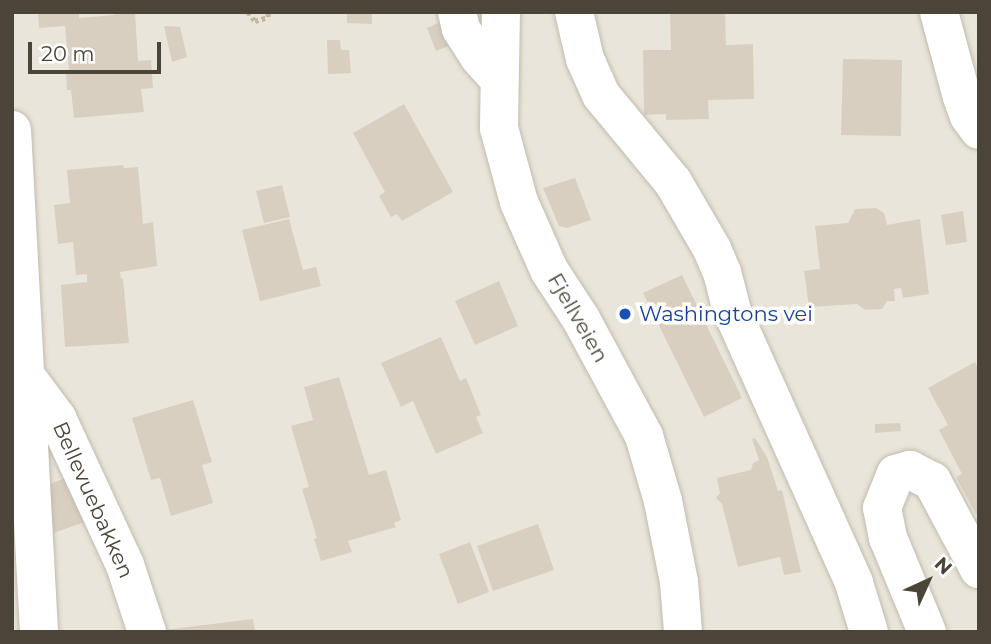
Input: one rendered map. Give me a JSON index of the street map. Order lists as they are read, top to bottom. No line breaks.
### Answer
{"streets":{"street":["Fjellveien","Bellevuebakken"]},"places":["Washingtons vei"],"scale_bar":"20 m","north":"top right"}
